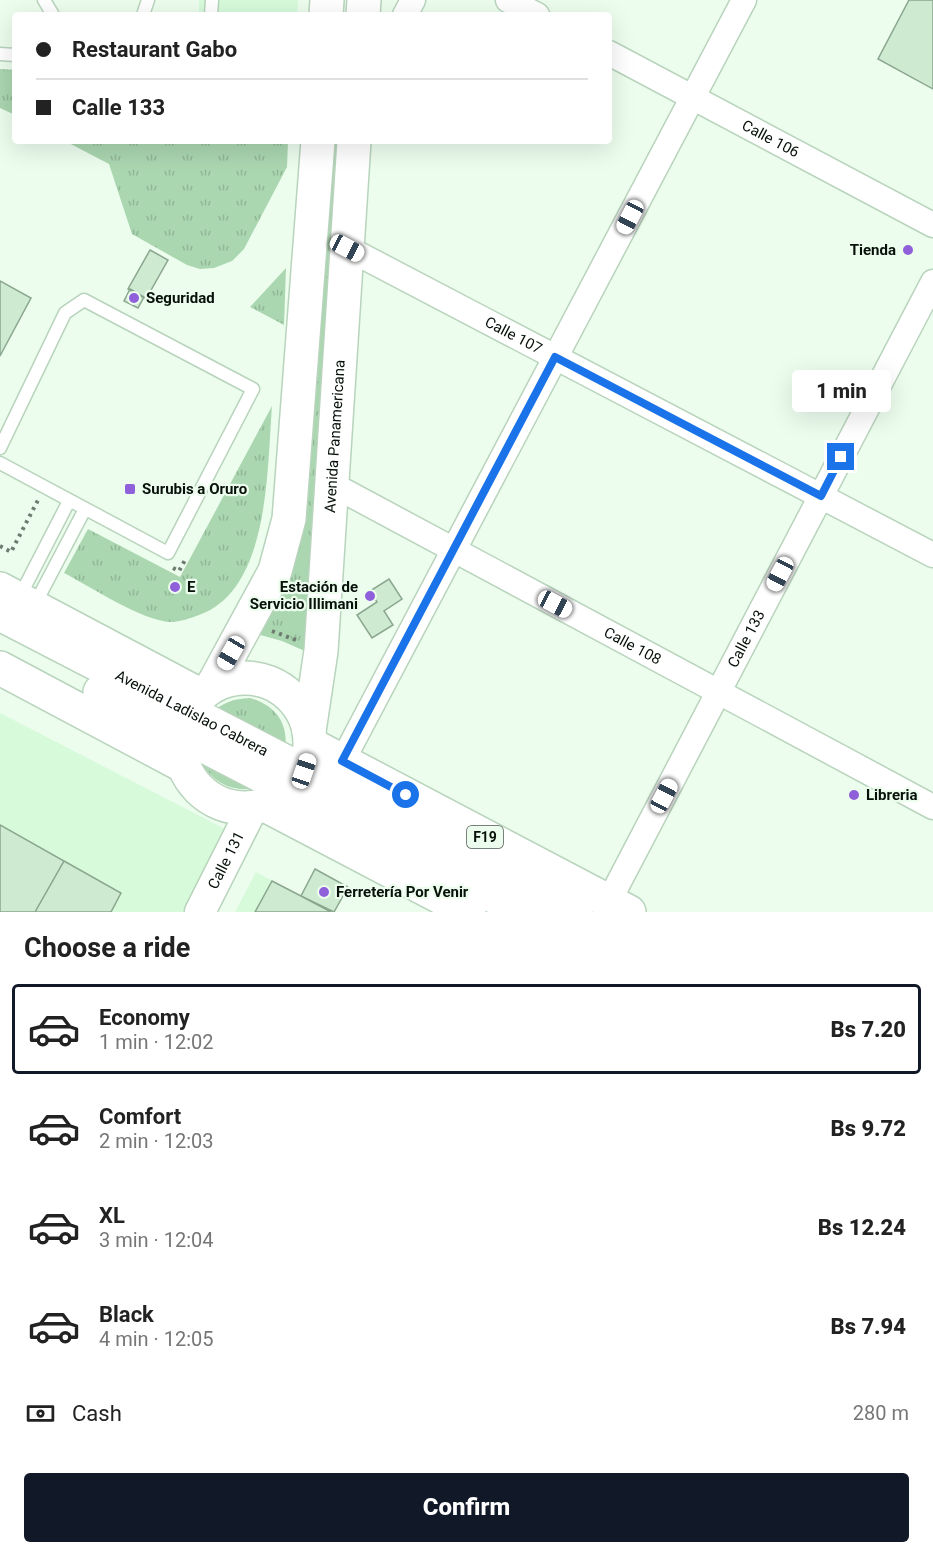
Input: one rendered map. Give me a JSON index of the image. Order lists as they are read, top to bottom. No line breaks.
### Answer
{"streets":{"main road":["Avenida Panamericana","Avenida Ladislao Cabrera","F19"],"street":["Calle 106","Calle 107","Calle 133","Calle 108","Calle 131"]},"crossings":[["Calle 107","Avenida Panamericana"],["Calle 107","Calle 133"],["Avenida Panamericana","Calle 108"],["Avenida Panamericana","Avenida Ladislao Cabrera"],["Avenida Panamericana","F19"],["Avenida Panamericana","Calle 131"],["Calle 133","Calle 108"],["Calle 133","Avenida Ladislao Cabrera"],["Avenida Ladislao Cabrera","F19"],["Avenida Ladislao Cabrera","Calle 131"],["F19","Calle 131"]],"places":{"other":["Tienda","Seguridad","E","Estación de Servicio Illimani","Libreria","Ferretería Por Venir"],"transit":["Surubis a Oruro"]},"page":{"banner":["Restaurant Gabo","Calle 133"],"bubble":"1 min","heading":"Choose a ride","list":[{"name":"Economy","note":"1 min · 12:02","value":"Bs 7.20"},{"name":"Comfort","note":"2 min · 12:03","value":"Bs 9.72"},{"name":"XL","note":"3 min · 12:04","value":"Bs 12.24"},{"name":"Black","note":"4 min · 12:05","value":"Bs 7.94"}],"pay":["Cash","280 m"],"buttons":"Confirm"}}
